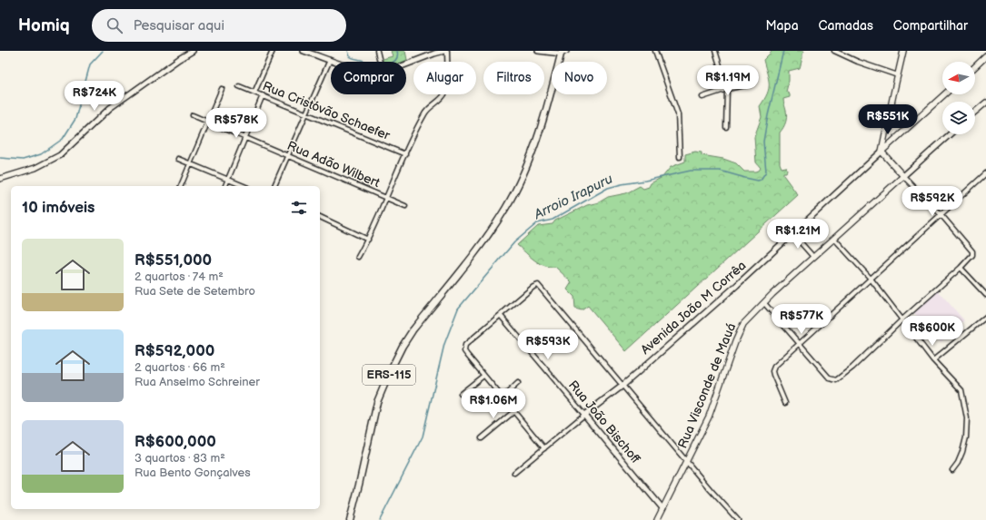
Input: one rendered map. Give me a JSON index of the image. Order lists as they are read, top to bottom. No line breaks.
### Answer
{"streets":{"main road":["ERS-115","Rua Visconde de Mauá"],"street":["Rua Cristóvão Schaefer","Rua Adão Wilbert","Avenida João M Corrêa","Rua João Bischoff"]},"crossings":[["Avenida João M Corrêa","Rua João Bischoff"],["Rua Visconde de Mauá","Rua João Bischoff"]],"water":["Arroio Irapuru"],"north":"left","page":{"header":"Homiq","search":"Pesquisar aqui","nav":["Mapa","Camadas","Compartilhar"],"chip":["Comprar","Alugar","Filtros","Novo"],"price":["R$1.19M","R$724K","R$551K","R$578K","R$592K","R$1.21M","R$577K","R$600K","R$593K","R$1.06M"],"heading":"10 imóveis","list":[{"name":"R$551,000","note":"2 quartos · 74 m² · Rua Sete de Setembro"},{"name":"R$592,000","note":"2 quartos · 66 m² · Rua Anselmo Schreiner"},{"name":"R$600,000","note":"3 quartos · 83 m² · Rua Bento Gonçalves"}]}}
